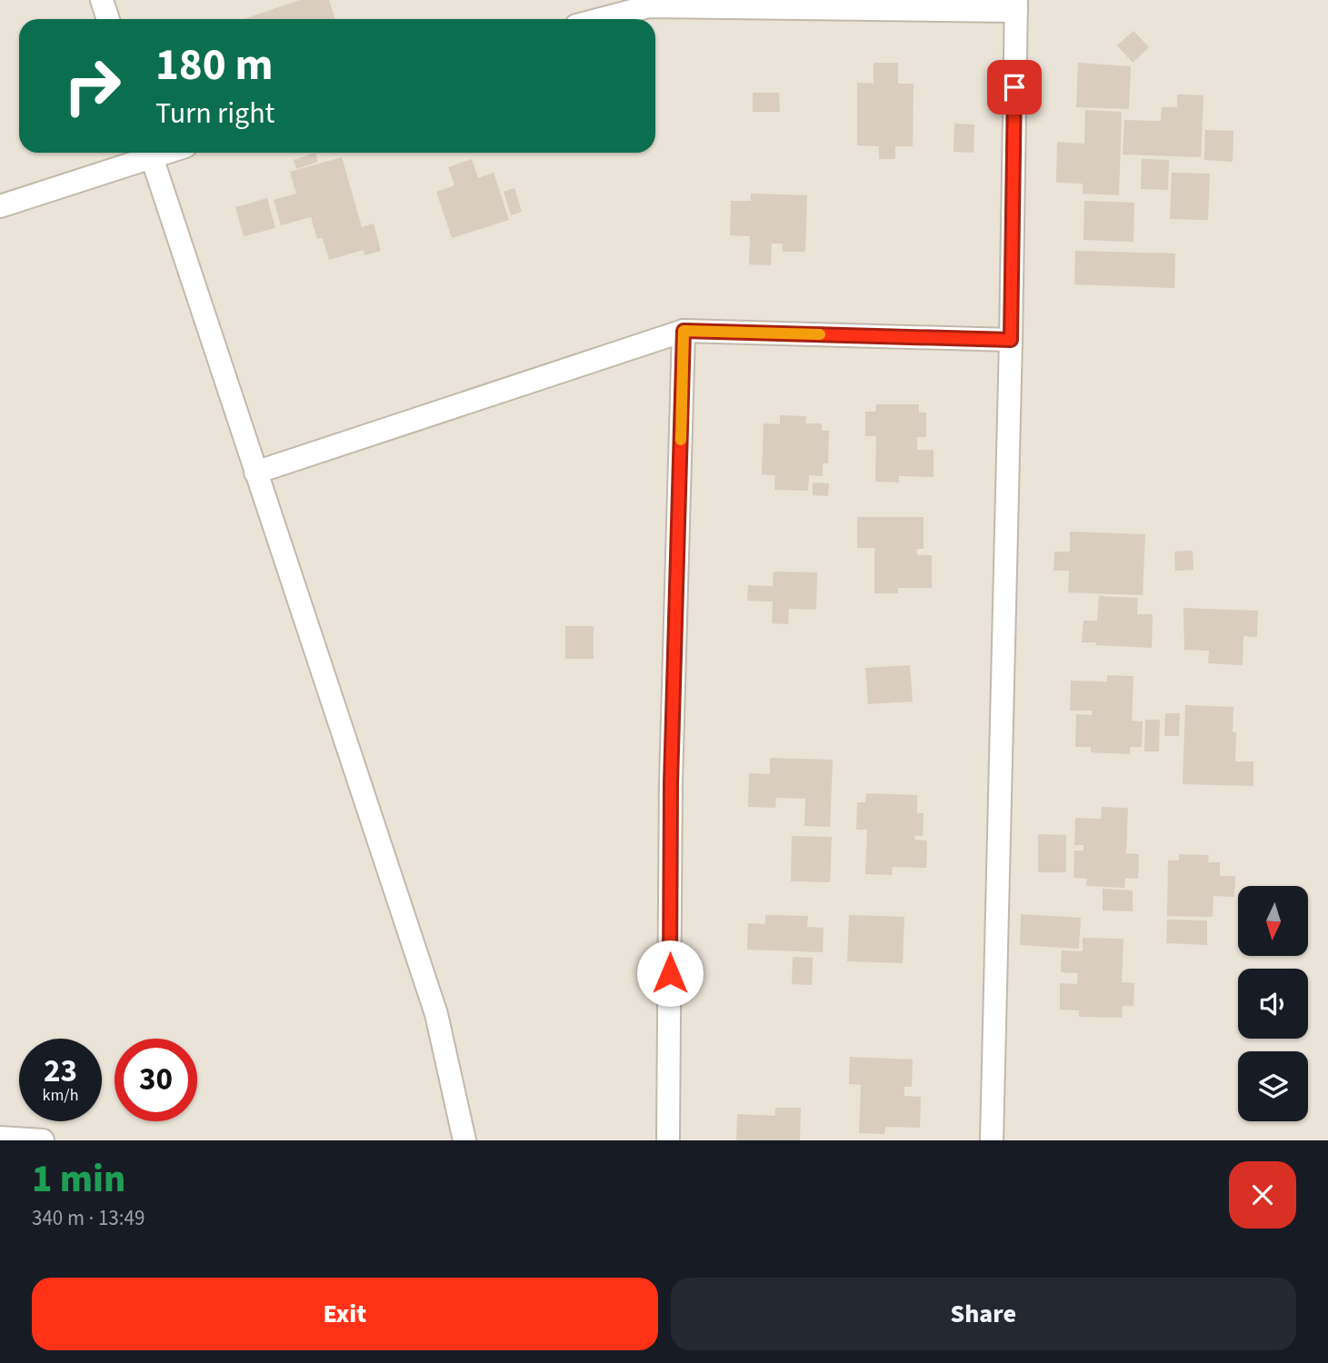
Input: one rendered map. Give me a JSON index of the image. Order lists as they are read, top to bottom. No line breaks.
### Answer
{"north":"bottom","page":{"turn":["180 m","Turn right"],"speed":"23 km/h","limit":"30","heading":["1 min","340 m · 13:49"],"buttons":["Exit","Share"]}}
